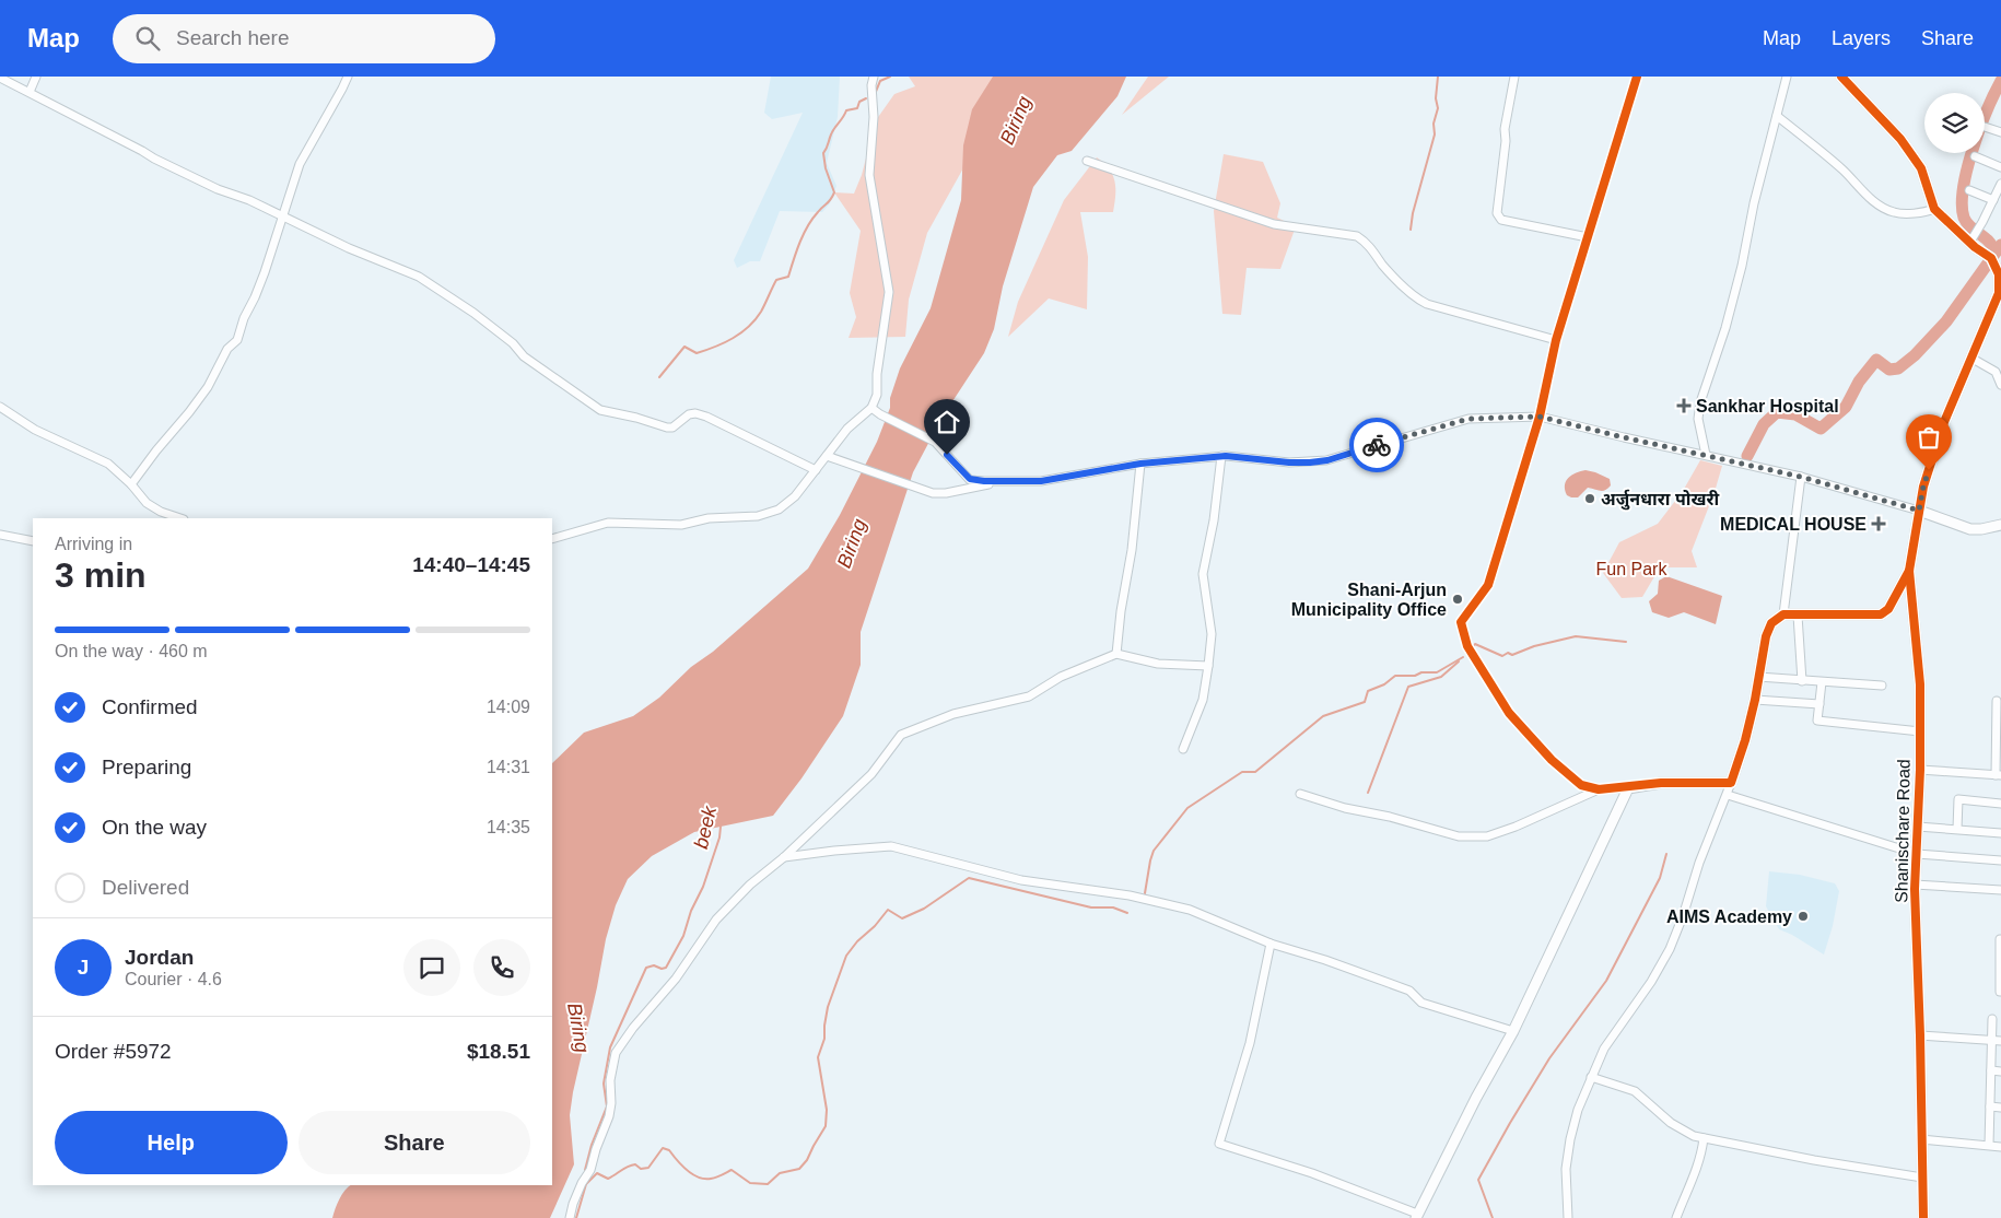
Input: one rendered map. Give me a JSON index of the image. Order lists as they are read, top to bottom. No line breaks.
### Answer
{"streets":{"street":["Shanischare Road"]},"water":["Biring","beek"],"parks":["Fun Park"],"places":{"health":["Sankhar Hospital","MEDICAL HOUSE"],"other":["अर्जुनधारा पोखरी","Shani-Arjun Municipality Office","AIMS Academy"]},"page":{"header":"Map","search":"Search here","nav":["Map","Layers","Share"],"heading":["3 min","Arriving in","14:40–14:45"],"panel":["Jordan","Courier · 4.6","Order #5972","$18.51"],"bar":"On the way · 460 m","list":[["Confirmed","14:09"],["Preparing","14:31"],["On the way","14:35"],"Delivered"],"round":"J","buttons":["Help","Share"]}}
